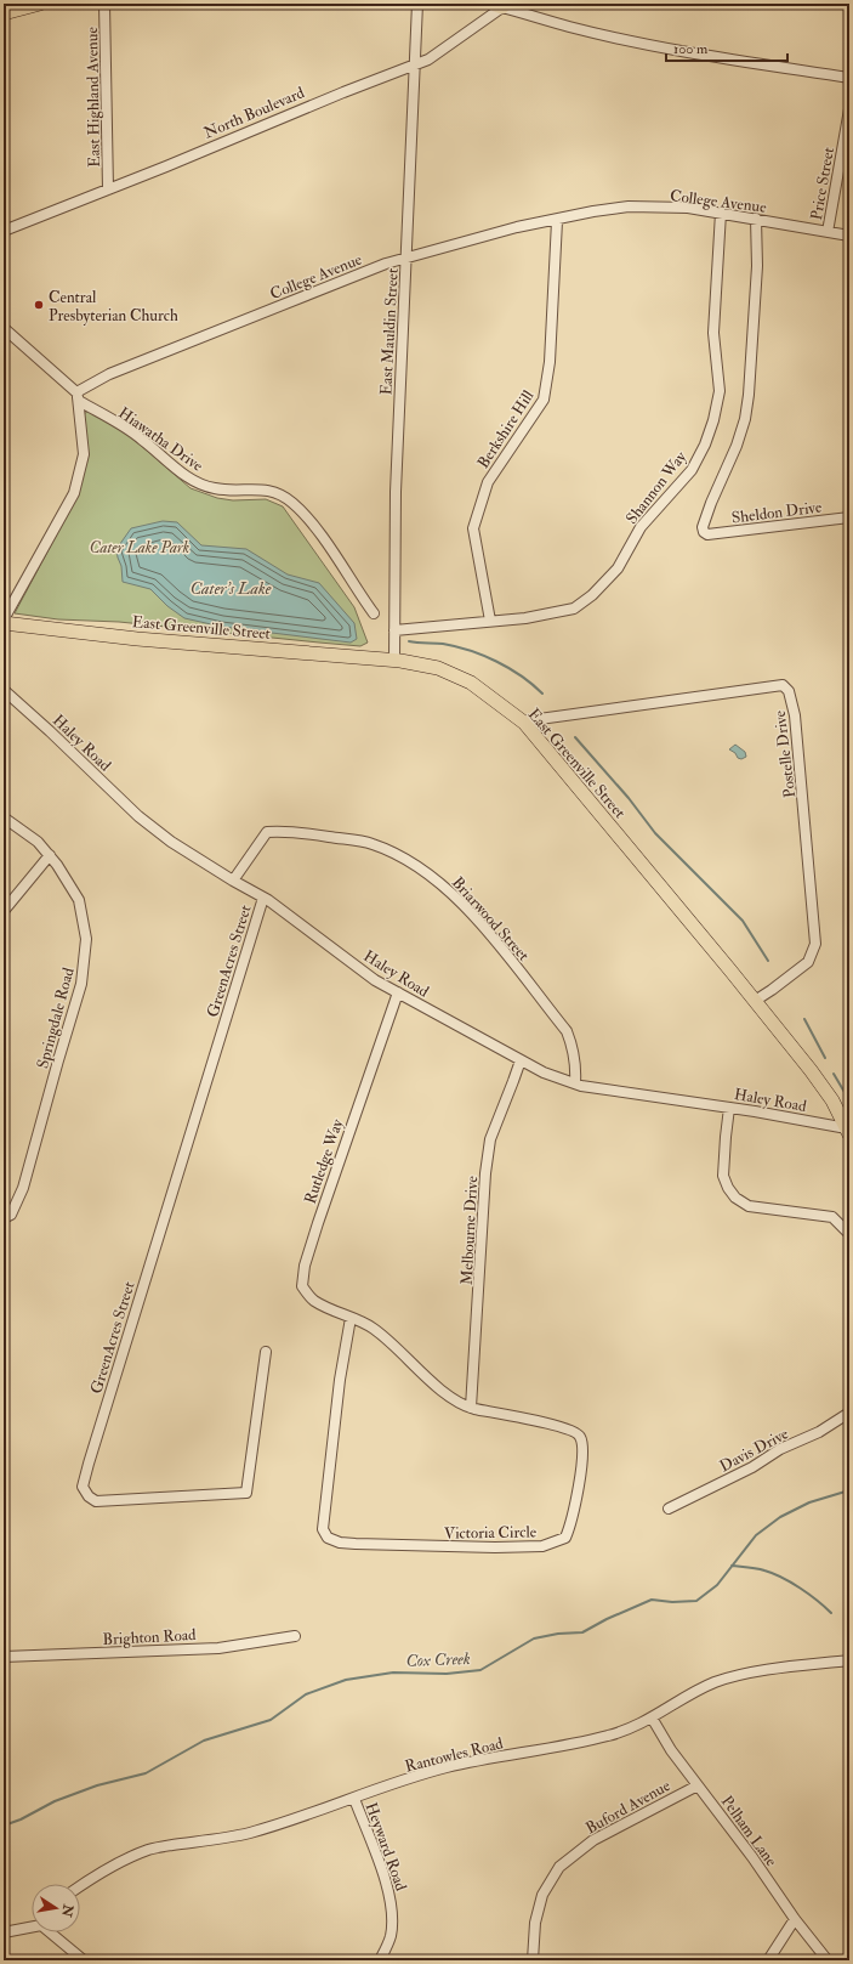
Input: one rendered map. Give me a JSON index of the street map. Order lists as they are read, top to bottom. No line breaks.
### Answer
{"streets":{"main road":["East Greenville Street"],"street":["East Highland Avenue","North Boulevard","Price Street","College Avenue","East Mauldin Street","Berkshire Hill","Hiawatha Drive","Shannon Way","Sheldon Drive","Haley Road","Postelle Drive","Briarwood Street","GreenAcres Street","Springdale Road","Rutledge Way","Melbourne Drive","Davis Drive","Victoria Circle","Brighton Road","Rantowles Road","Buford Avenue","Pelham Lane","Heyward Road"]},"crossings":[["East Highland Avenue","North Boulevard"],["North Boulevard","East Mauldin Street"],["Price Street","College Avenue"],["College Avenue","East Mauldin Street"],["College Avenue","Berkshire Hill"],["College Avenue","Hiawatha Drive"],["College Avenue","Shannon Way"],["College Avenue","Sheldon Drive"],["East Mauldin Street","Shannon Way"],["East Mauldin Street","East Greenville Street"],["Berkshire Hill","Shannon Way"],["East Greenville Street","Haley Road"],["East Greenville Street","Postelle Drive"],["Haley Road","Briarwood Street"],["Haley Road","GreenAcres Street"],["Haley Road","Rutledge Way"],["Haley Road","Melbourne Drive"],["Rutledge Way","Victoria Circle"],["Melbourne Drive","Victoria Circle"],["Rantowles Road","Pelham Lane"],["Rantowles Road","Heyward Road"],["Buford Avenue","Pelham Lane"]],"water":["Cater’s Lake","Cox Creek"],"parks":["Cater Lake Park"],"places":["Central Presbyterian Church"],"scale_bar":"100 m","north":"right"}
